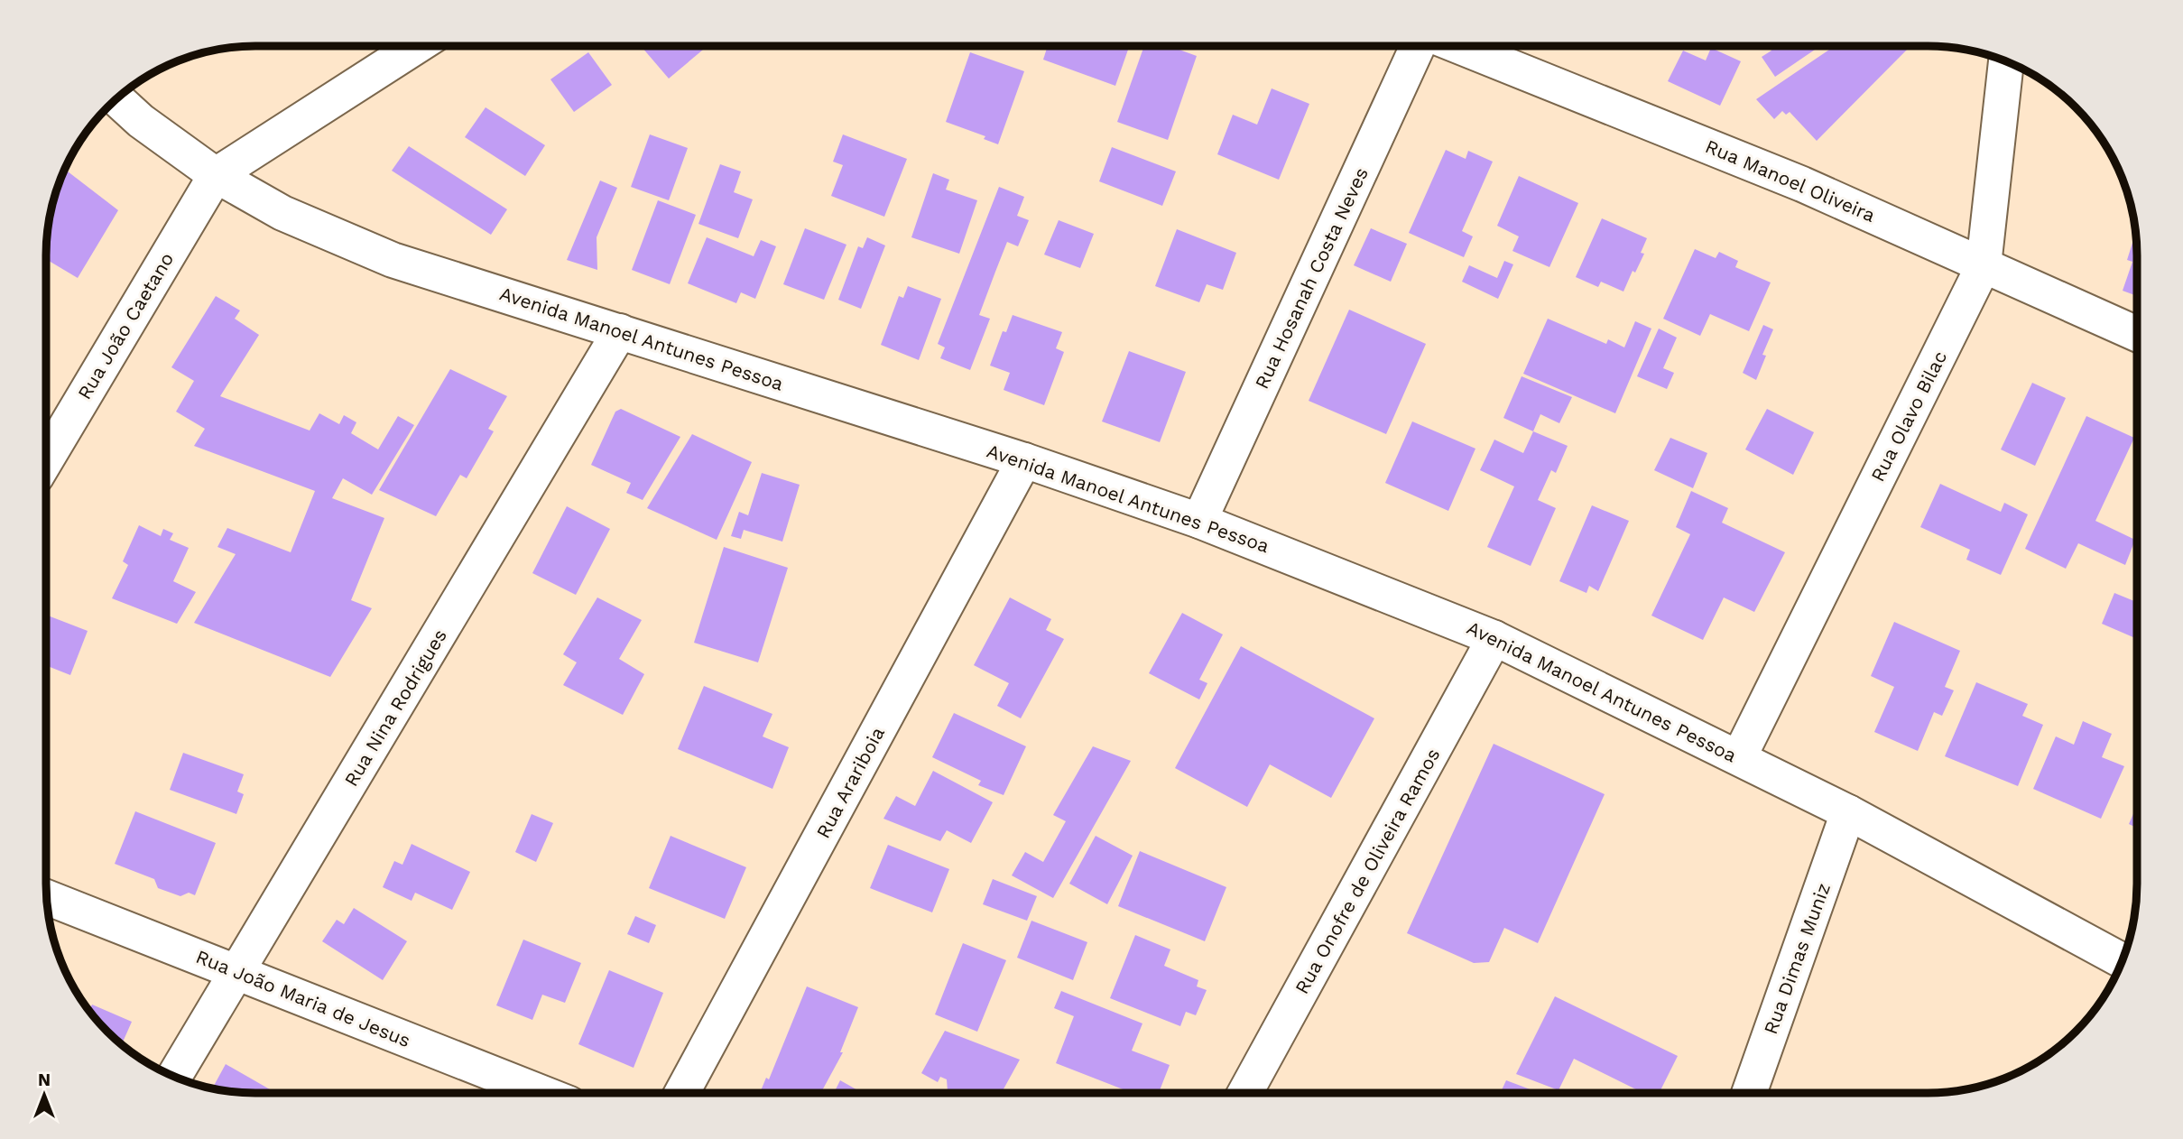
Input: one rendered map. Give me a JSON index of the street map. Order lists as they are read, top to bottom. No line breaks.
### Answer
{"streets":{"street":["Rua Manoel Oliveira","Rua Hosanah Costa Neves","Rua João Caetano","Avenida Manoel Antunes Pessoa","Rua Olavo Bilac","Rua Nina Rodrigues","Rua Arariboia","Rua Onofre de Oliveira Ramos","Rua Dimas Muniz","Rua João Maria de Jesus"]},"crossings":[["Rua Manoel Oliveira","Rua Olavo Bilac"],["Rua Hosanah Costa Neves","Avenida Manoel Antunes Pessoa"],["Rua João Caetano","Avenida Manoel Antunes Pessoa"],["Avenida Manoel Antunes Pessoa","Rua Olavo Bilac"],["Avenida Manoel Antunes Pessoa","Rua Nina Rodrigues"],["Avenida Manoel Antunes Pessoa","Rua Arariboia"],["Avenida Manoel Antunes Pessoa","Rua Onofre de Oliveira Ramos"],["Avenida Manoel Antunes Pessoa","Rua Dimas Muniz"],["Rua Nina Rodrigues","Rua João Maria de Jesus"]],"north":"top"}
